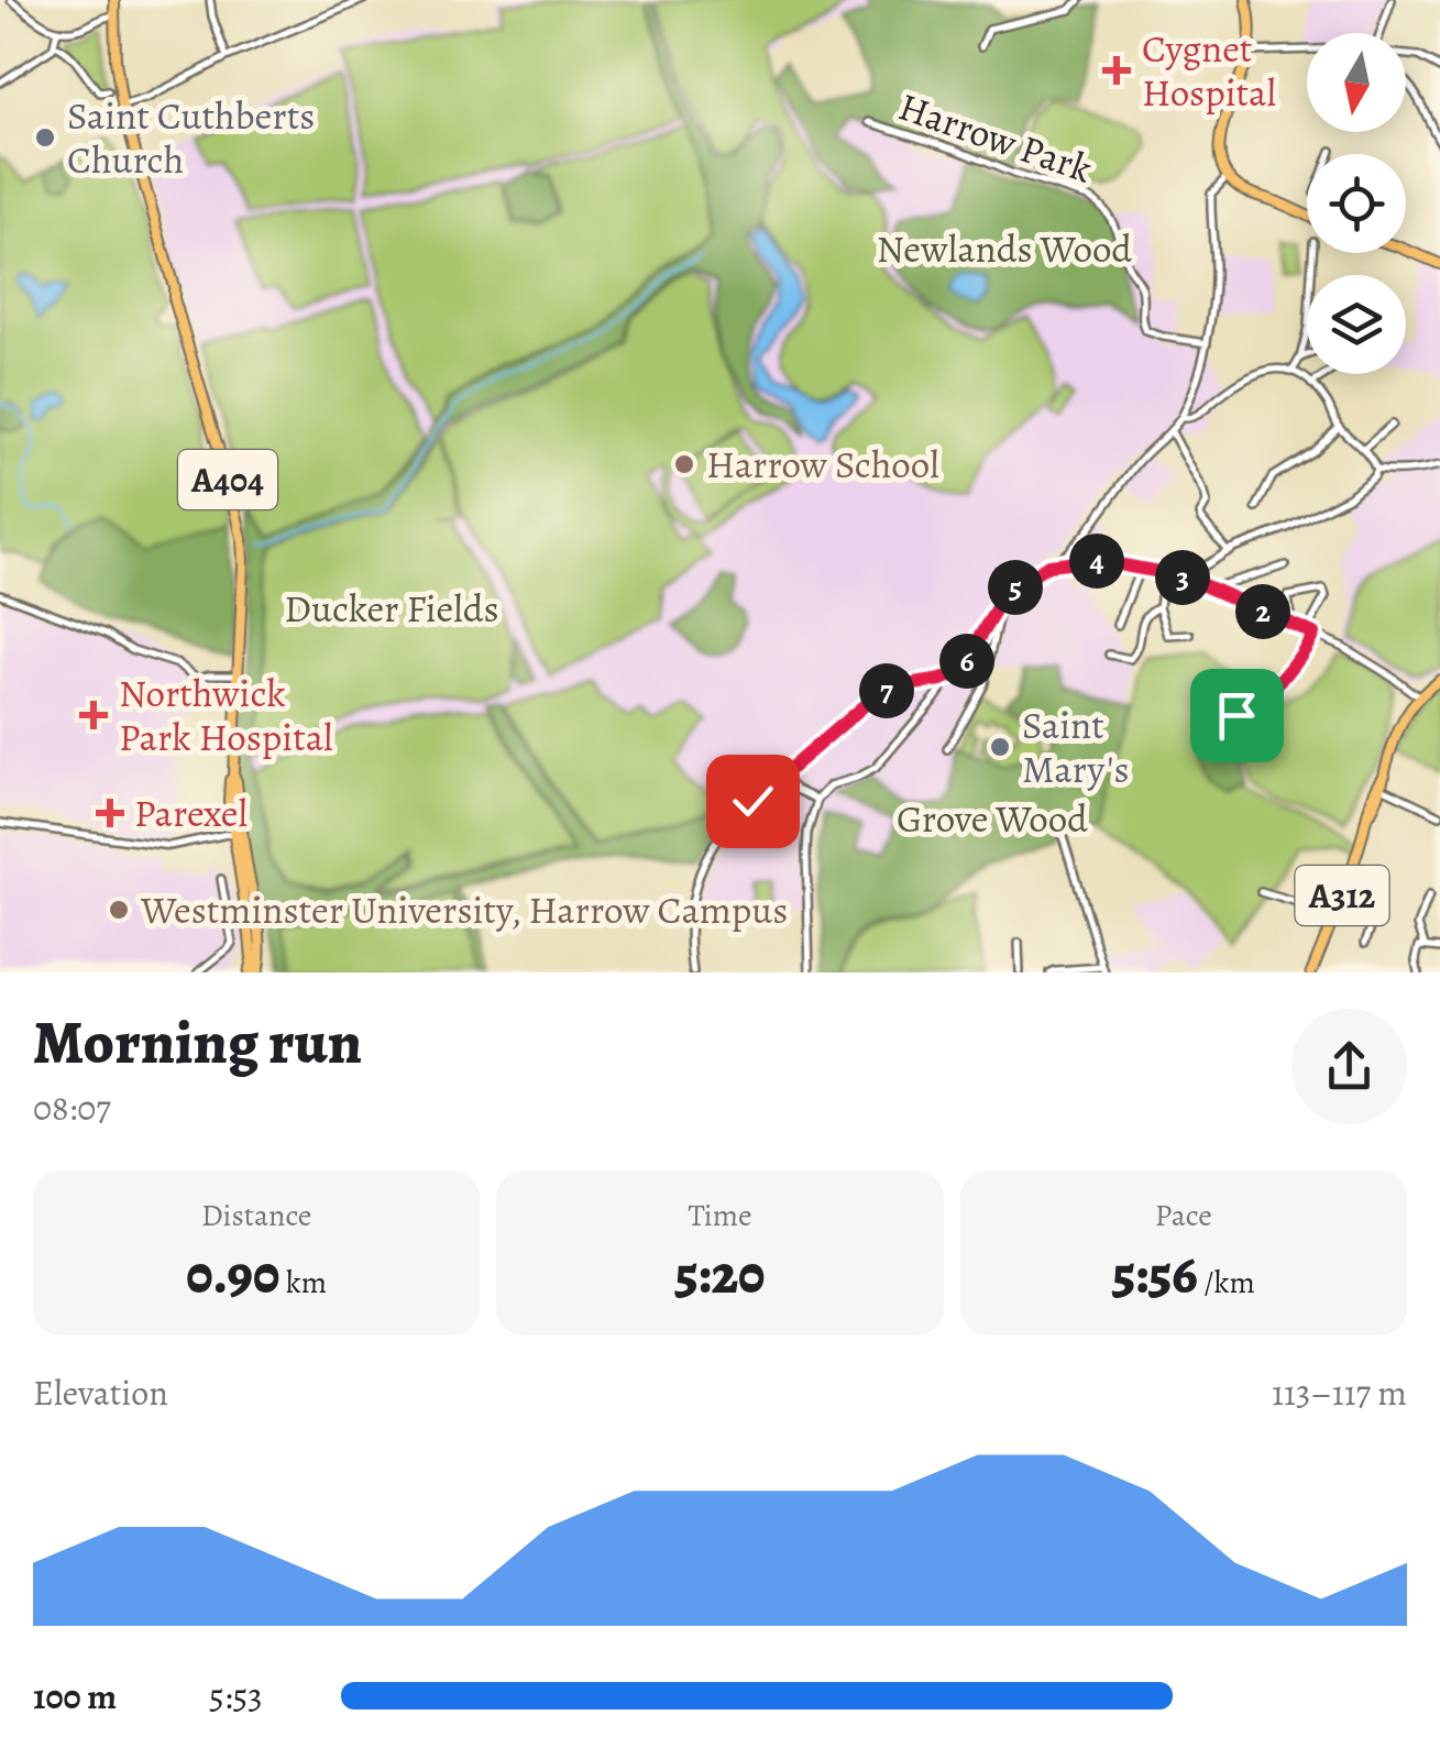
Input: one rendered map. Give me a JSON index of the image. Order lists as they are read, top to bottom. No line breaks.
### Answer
{"streets":{"main road":["A404","A312"],"street":["Harrow Park"]},"parks":["Newlands Wood","Ducker Fields","Grove Wood"],"places":{"health":["Cygnet Hospital","Northwick Park Hospital","Parexel"],"other":["Saint Cuthberts Church","Harrow School","Saint Mary's","Westminster University, Harrow Campus"]},"north":"bottom","page":{"pins":["4","3","5","2","6","7"],"heading":["Morning run","08:07"],"stats":[["Distance","0.90 km"],["Time","5:20"],["Pace","5:56 /km"]],"chart":["Elevation","113–117 m"],"list":[{"name":"100 m","note":"5:53"}]}}
